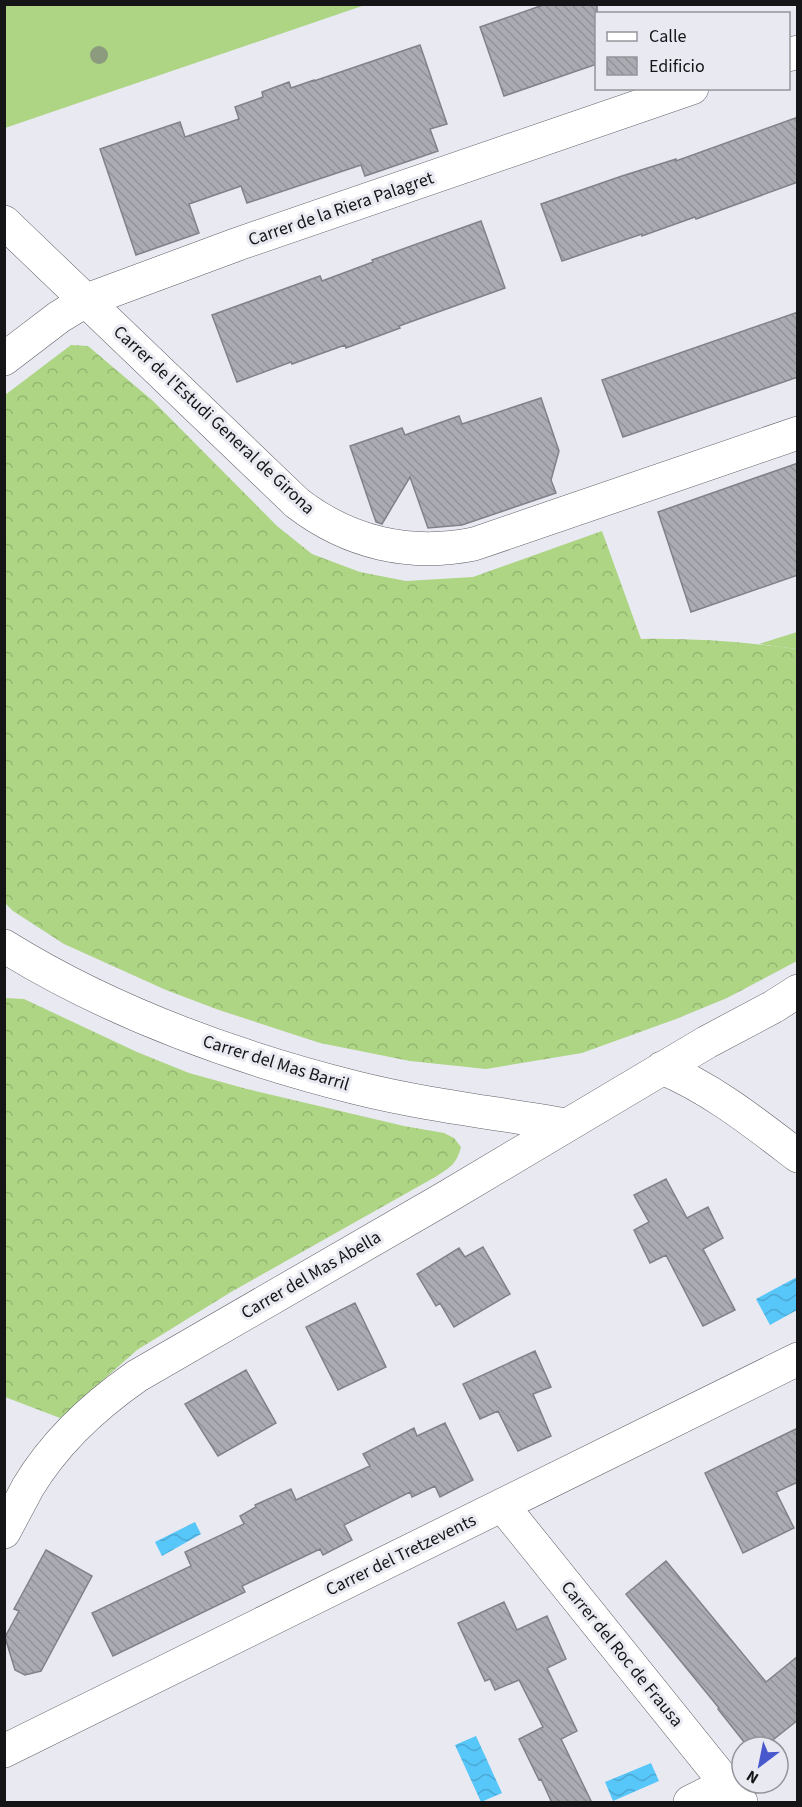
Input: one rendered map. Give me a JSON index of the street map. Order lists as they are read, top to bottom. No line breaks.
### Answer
{"streets":{"street":["Carrer de la Riera Palagret","Carrer de l'Estudi General de Girona","Carrer del Mas Barril","Carrer del Mas Abella","Carrer del Tretzevents","Carrer del Roc de Frausa"]},"crossings":[["Carrer de la Riera Palagret","Carrer de l'Estudi General de Girona"],["Carrer del Mas Barril","Carrer del Mas Abella"],["Carrer del Tretzevents","Carrer del Roc de Frausa"]],"legend":["Calle","Edificio"],"north":"bottom left"}
